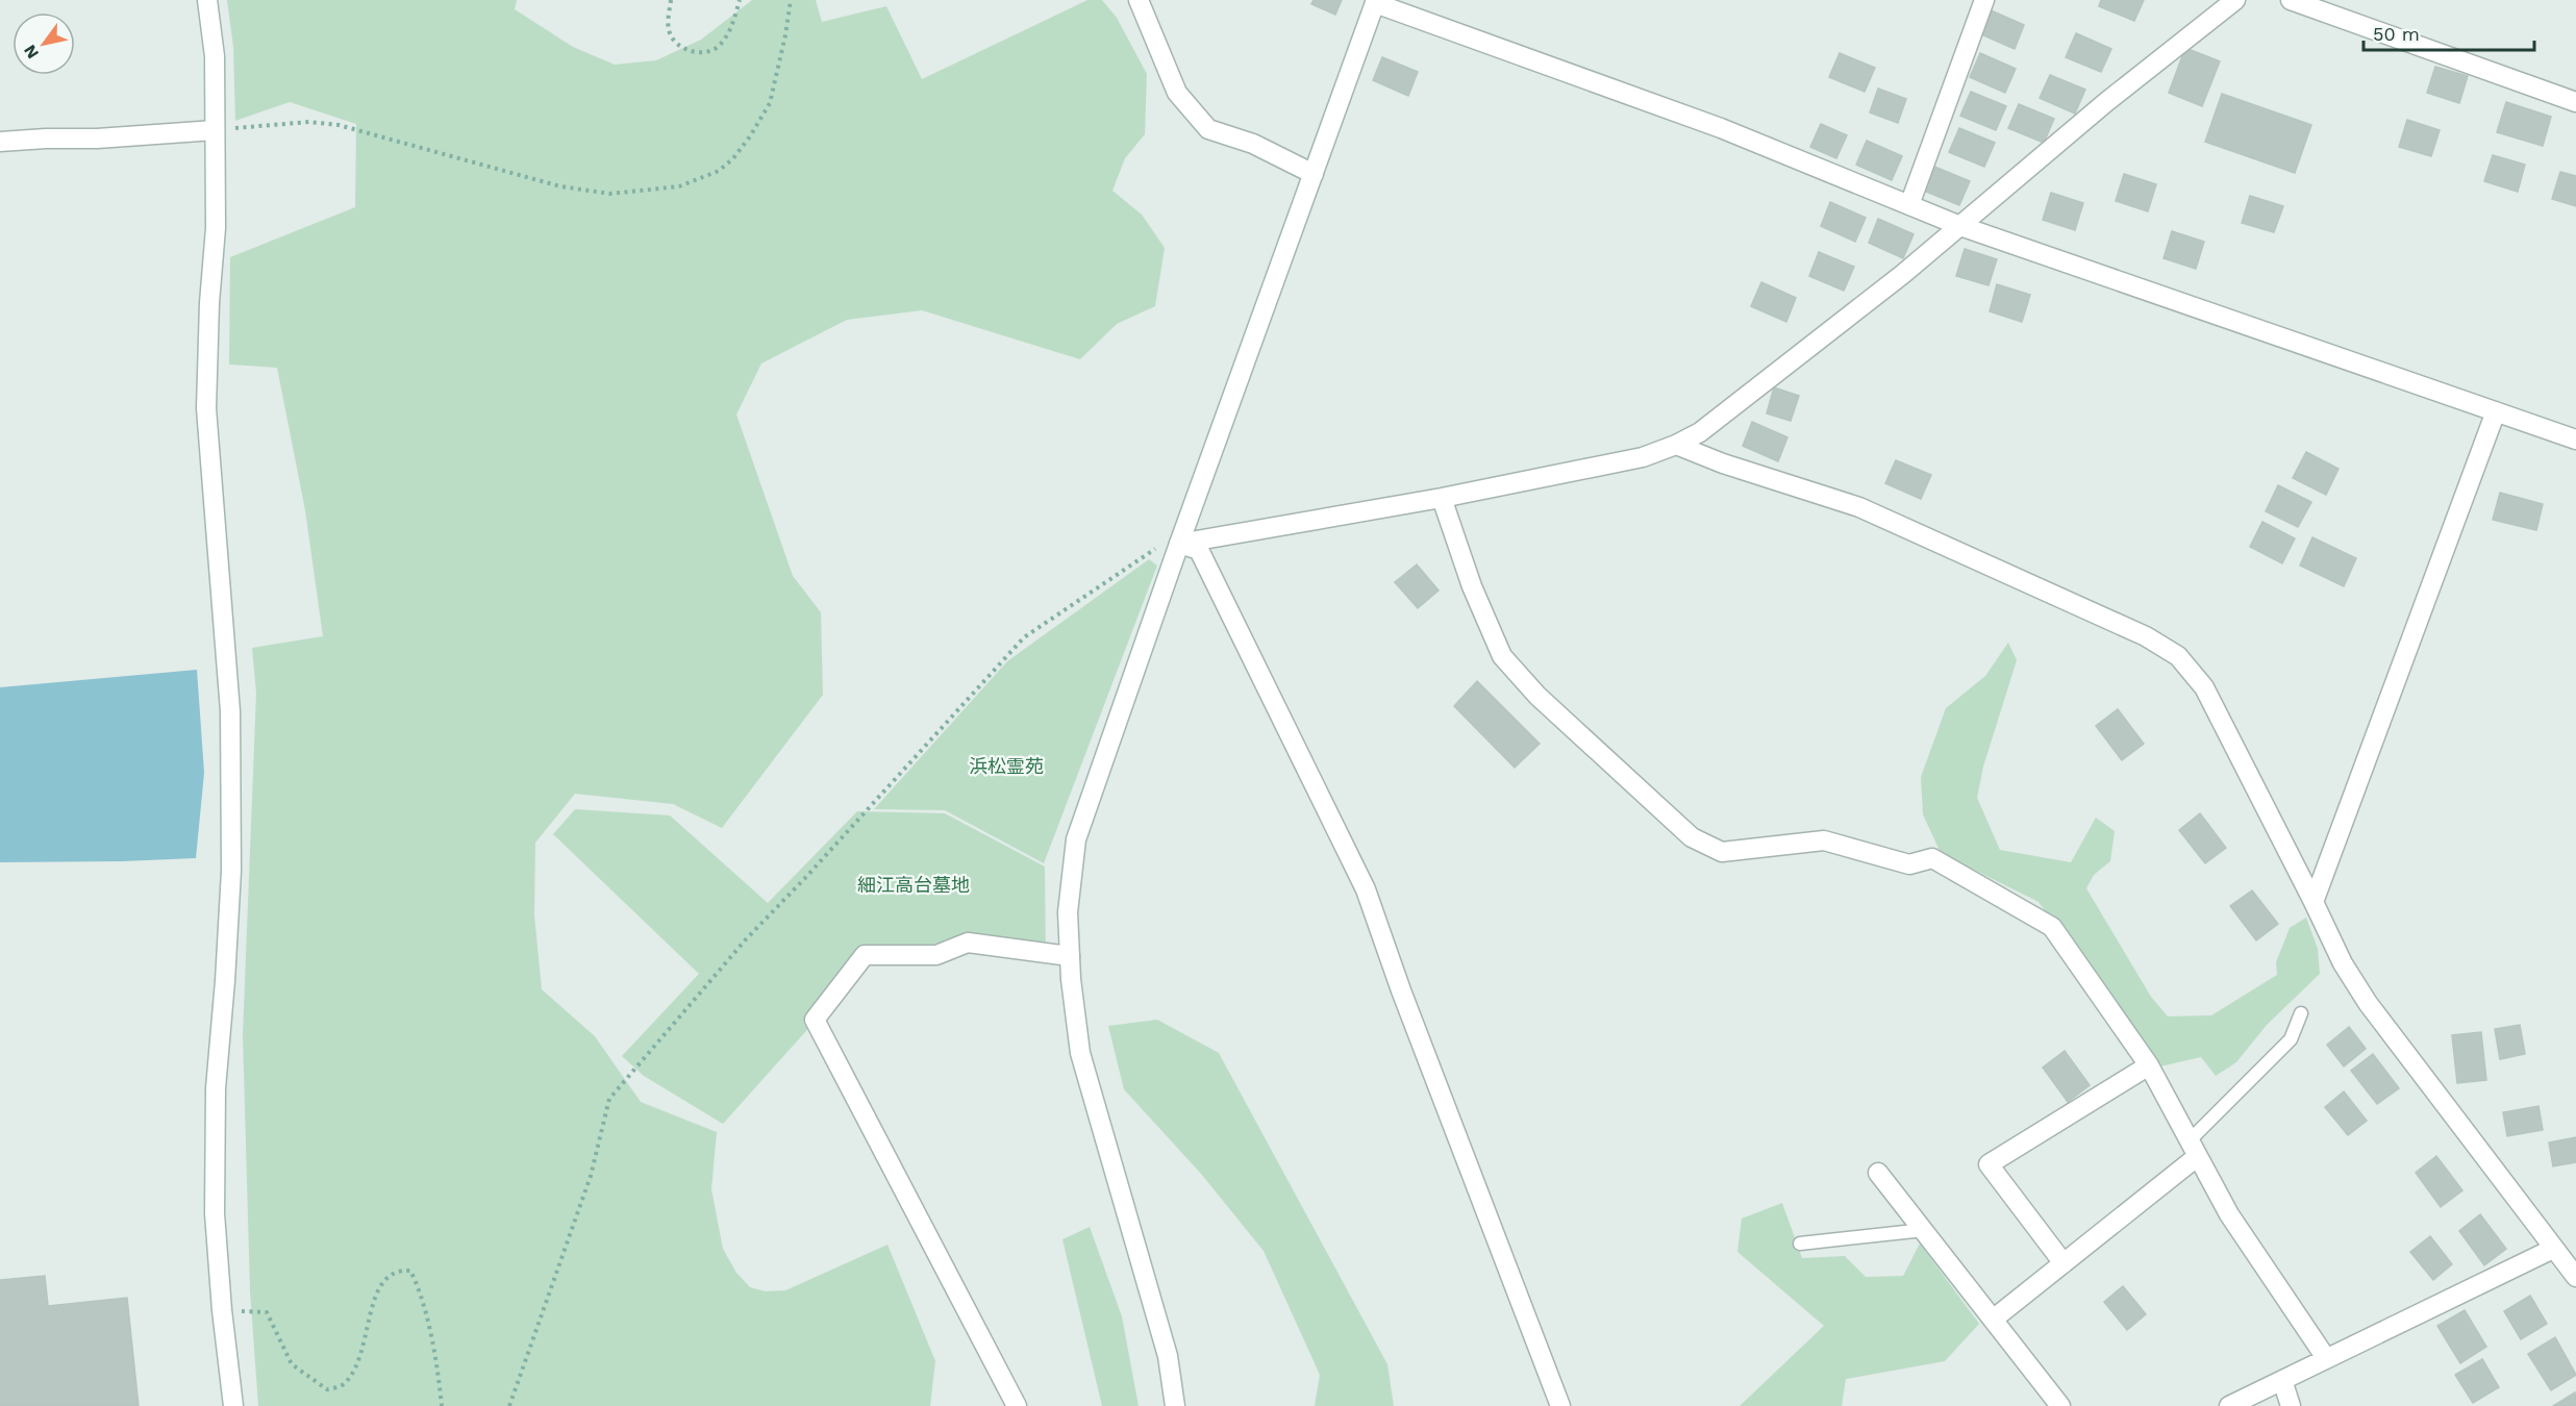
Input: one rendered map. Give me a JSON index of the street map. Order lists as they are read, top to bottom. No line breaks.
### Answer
{"parks":["浜松霊苑","細江高台墓地"],"scale_bar":"50 m","north":"bottom left"}
